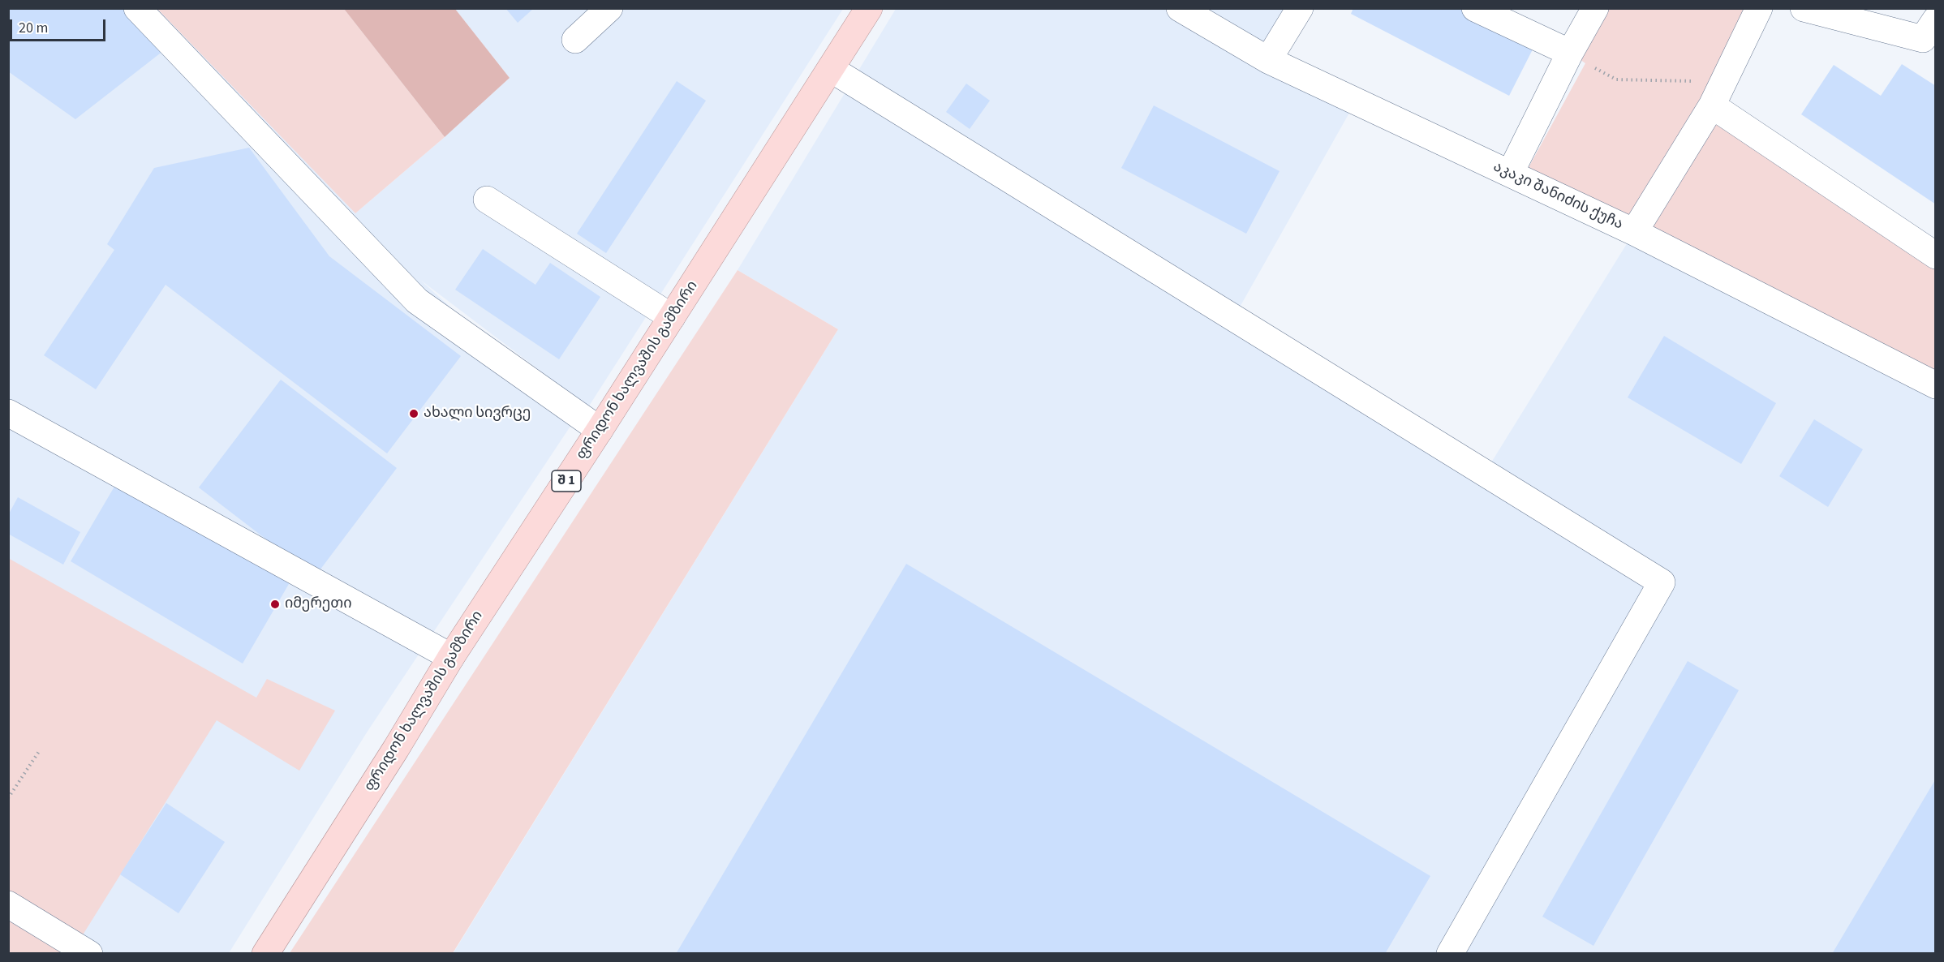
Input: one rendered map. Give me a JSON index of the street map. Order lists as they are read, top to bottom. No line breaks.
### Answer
{"streets":{"main road":["ფრიდონ ხალვაშის გამზირი","შ 1"],"street":["აკაკი შანიძის ქუჩა"]},"places":["ახალი სივრცე","იმერეთი"],"scale_bar":"20 m"}
